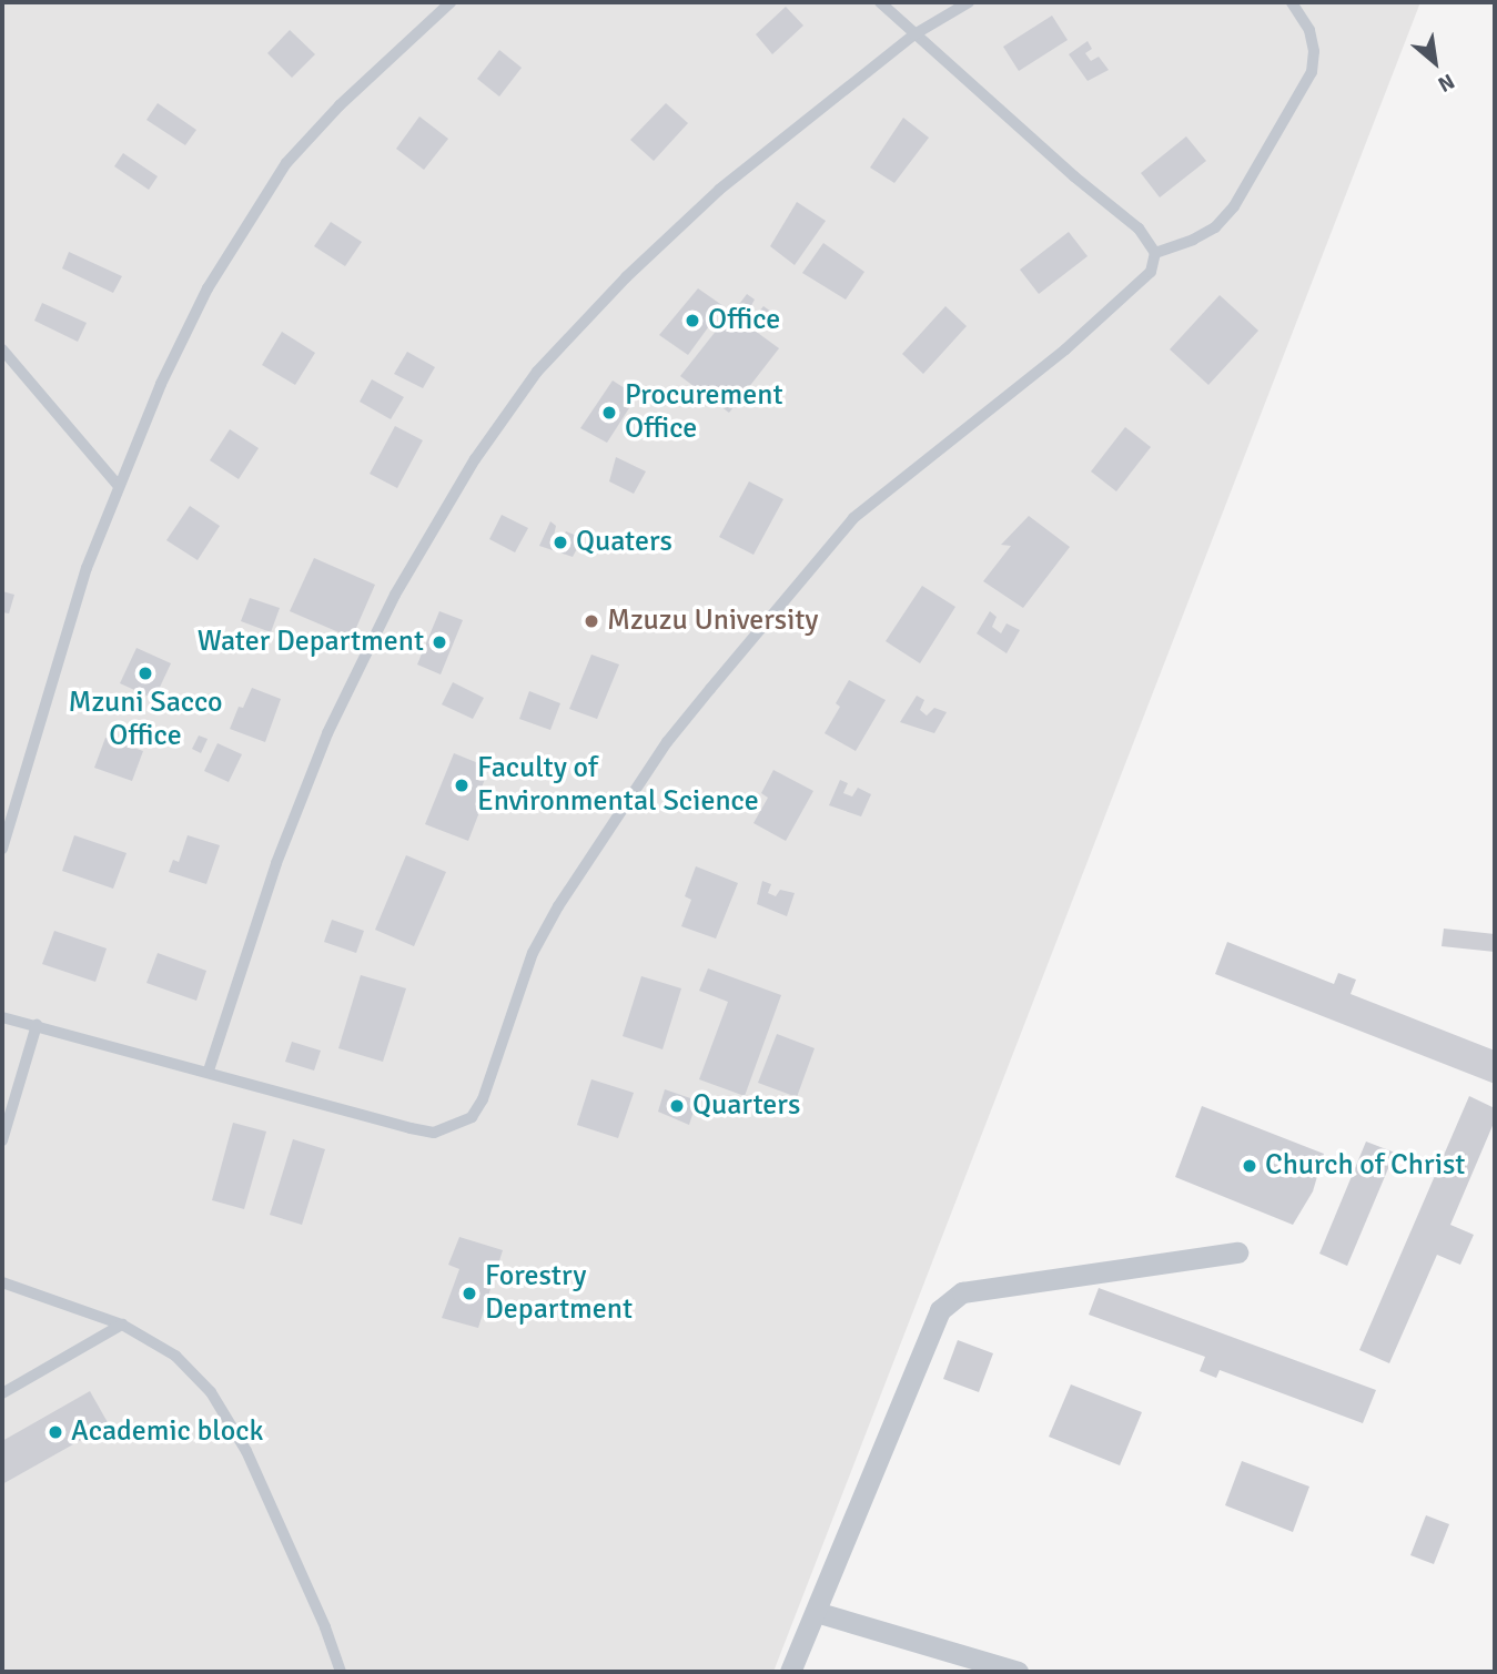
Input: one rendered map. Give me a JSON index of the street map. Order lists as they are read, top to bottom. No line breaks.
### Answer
{"places":["Office","Procurement Office","Quaters","Mzuzu University","Water Department","Mzuni Sacco Office","Faculty of Environmental Science","Quarters","Church of Christ","Forestry Department","Academic block"],"north":"bottom right"}
